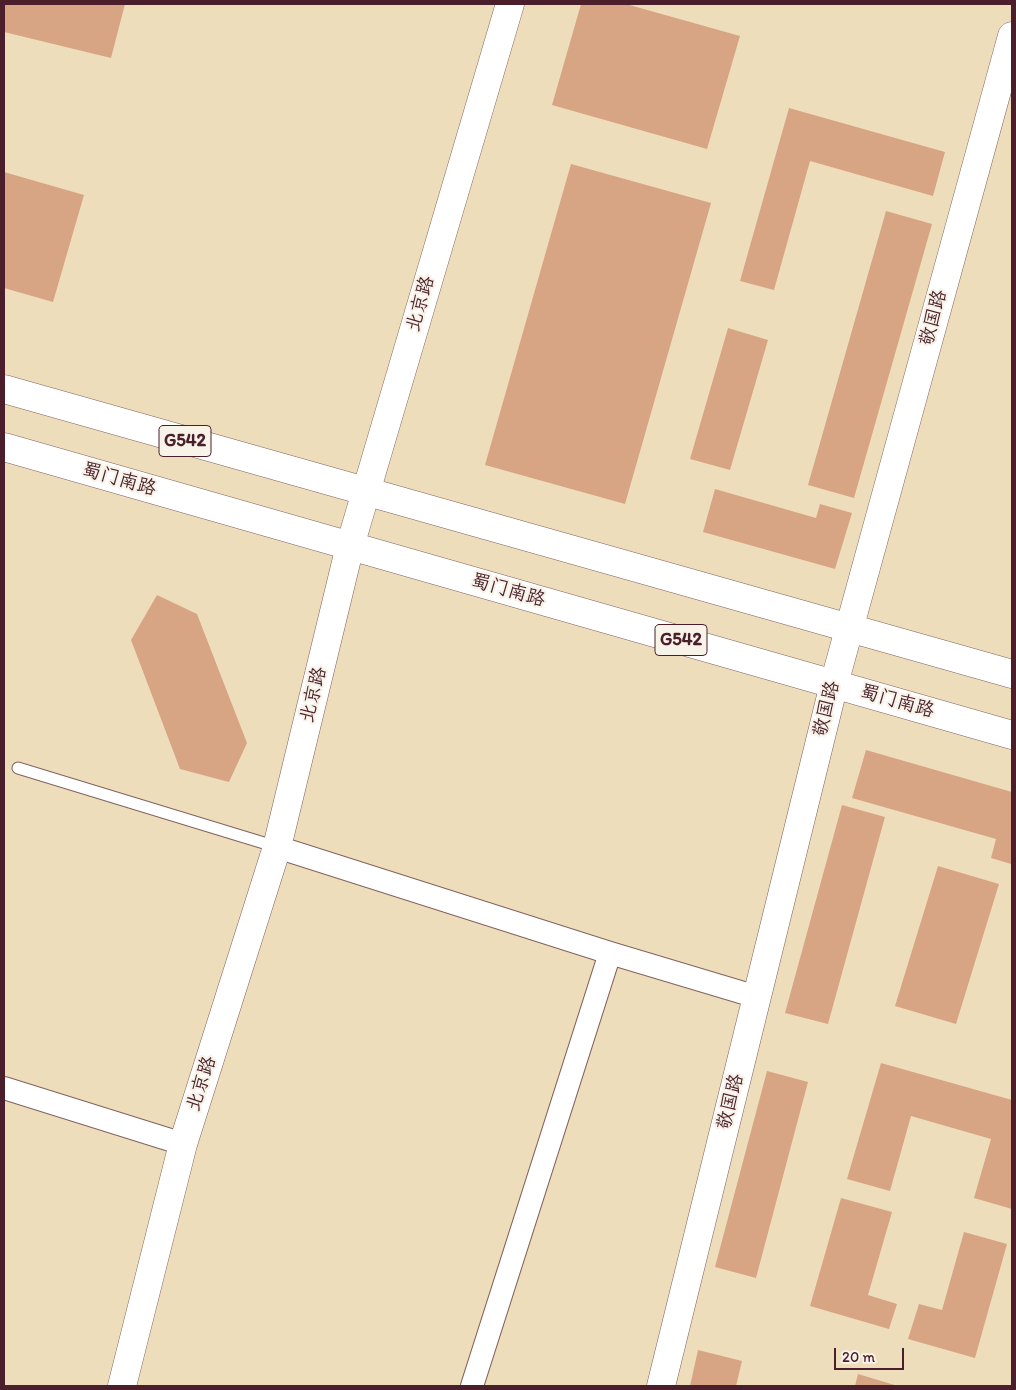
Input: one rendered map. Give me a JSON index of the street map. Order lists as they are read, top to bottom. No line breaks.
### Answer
{"streets":{"main road":["北京路","敬国路","G542","蜀门南路"]},"crossings":[["北京路","G542"],["北京路","蜀门南路"],["敬国路","G542"],["敬国路","蜀门南路"]],"scale_bar":"20 m"}
